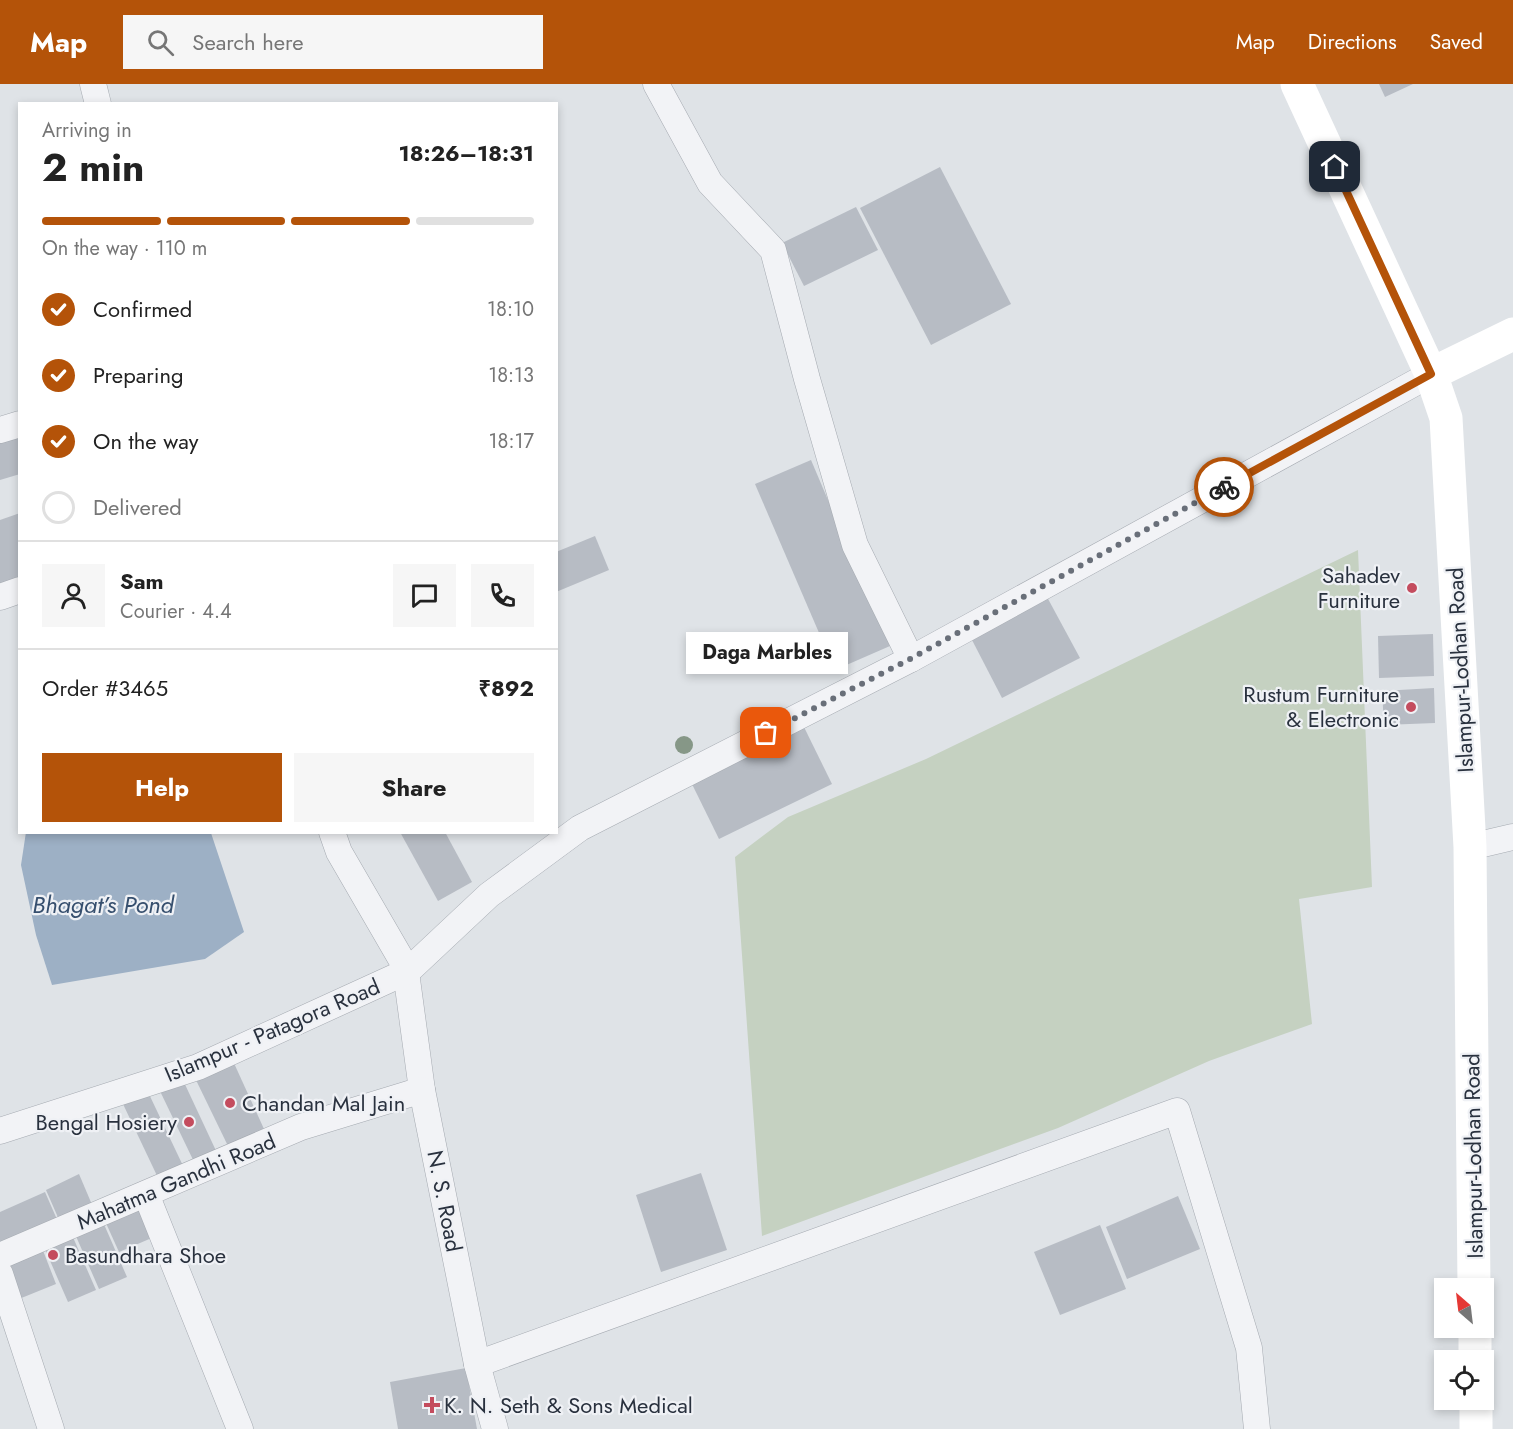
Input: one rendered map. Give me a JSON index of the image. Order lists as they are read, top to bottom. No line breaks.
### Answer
{"streets":{"main road":["Islampur-Lodhan Road"],"street":["Islampur - Patagora Road","Mahatma Gandhi Road","N. S. Road"]},"crossings":[["Islampur-Lodhan Road","Islampur - Patagora Road"],["Islampur - Patagora Road","N. S. Road"],["Mahatma Gandhi Road","N. S. Road"]],"water":["Bhagat’s Pond"],"places":{"other":["Sahadev Furniture","Rustum Furniture & Electronic","Daga Marbles","Chandan Mal Jain","Bengal Hosiery","Basundhara Shoe"],"health":["K. N. Seth & Sons Medical"]},"north":"top left","page":{"header":"Map","search":"Search here","nav":["Map","Directions","Saved"],"heading":["2 min","Arriving in","18:26–18:31"],"panel":["Sam","Courier · 4.4","Order #3465","₹892"],"bar":"On the way · 110 m","list":[["Confirmed","18:10"],["Preparing","18:13"],["On the way","18:17"],"Delivered"],"bubble":"Daga Marbles","buttons":["Help","Share"]}}
